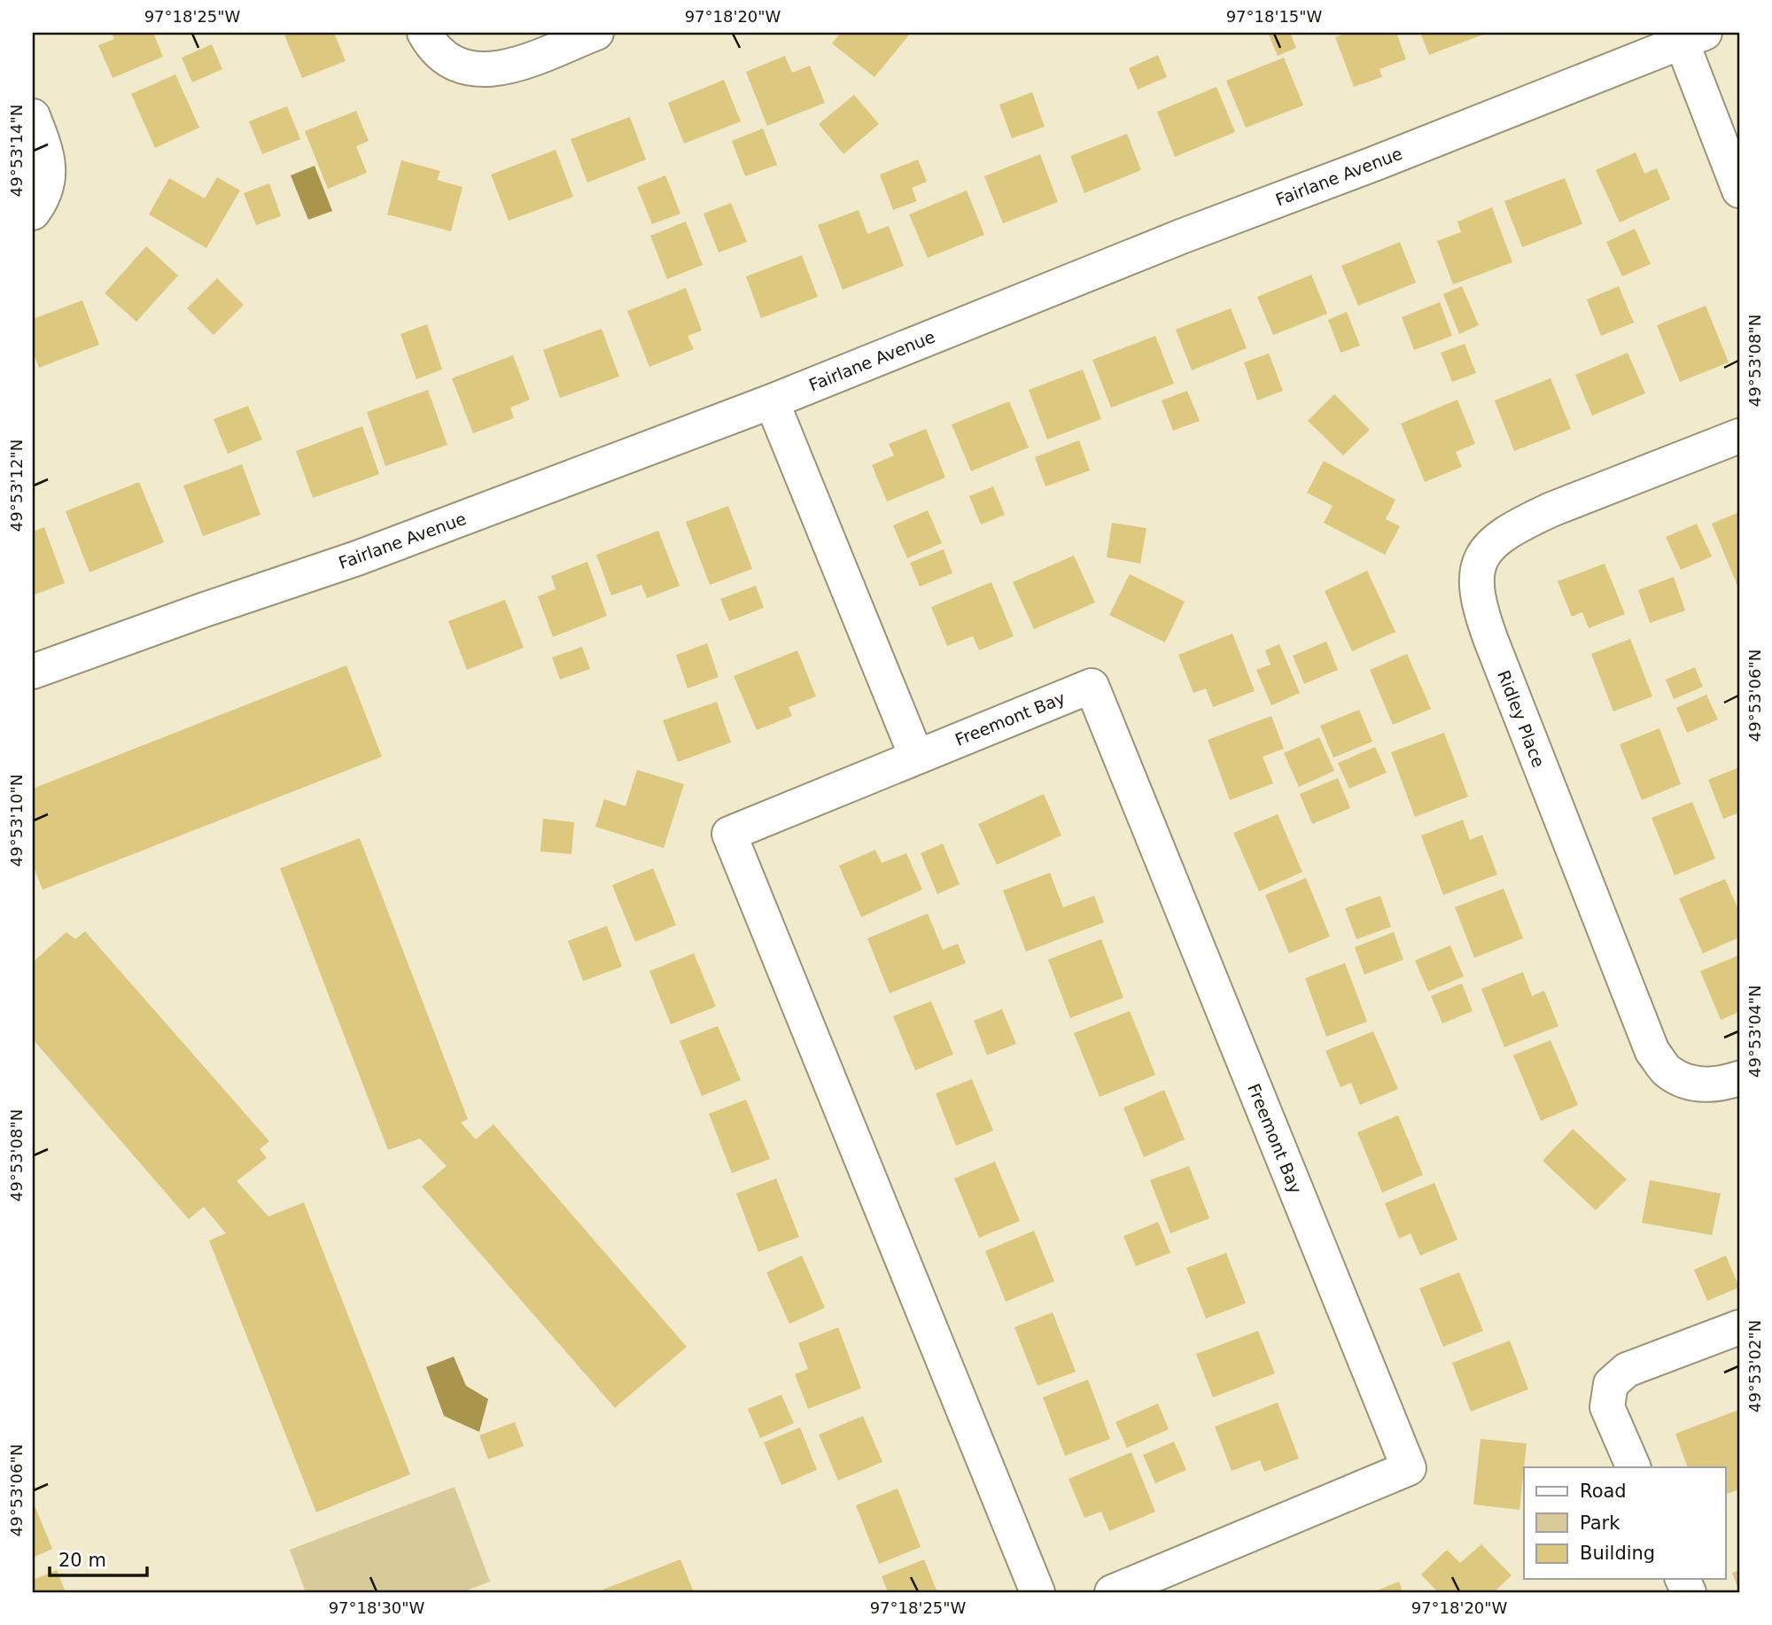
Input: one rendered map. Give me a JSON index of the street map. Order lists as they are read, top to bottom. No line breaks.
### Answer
{"streets":{"street":["Fairlane Avenue","Freemont Bay","Ridley Place"]},"legend":["Road","Park","Building"],"scale_bar":"20 m","coordinates":["97°18'25\"W","97°18'20\"W","97°18'15\"W","49°53'14\"N","49°53'08\"N","49°53'12\"N","49°53'06\"N","49°53'10\"N","49°53'04\"N","49°53'02\"N","97°18'30\"W"]}
